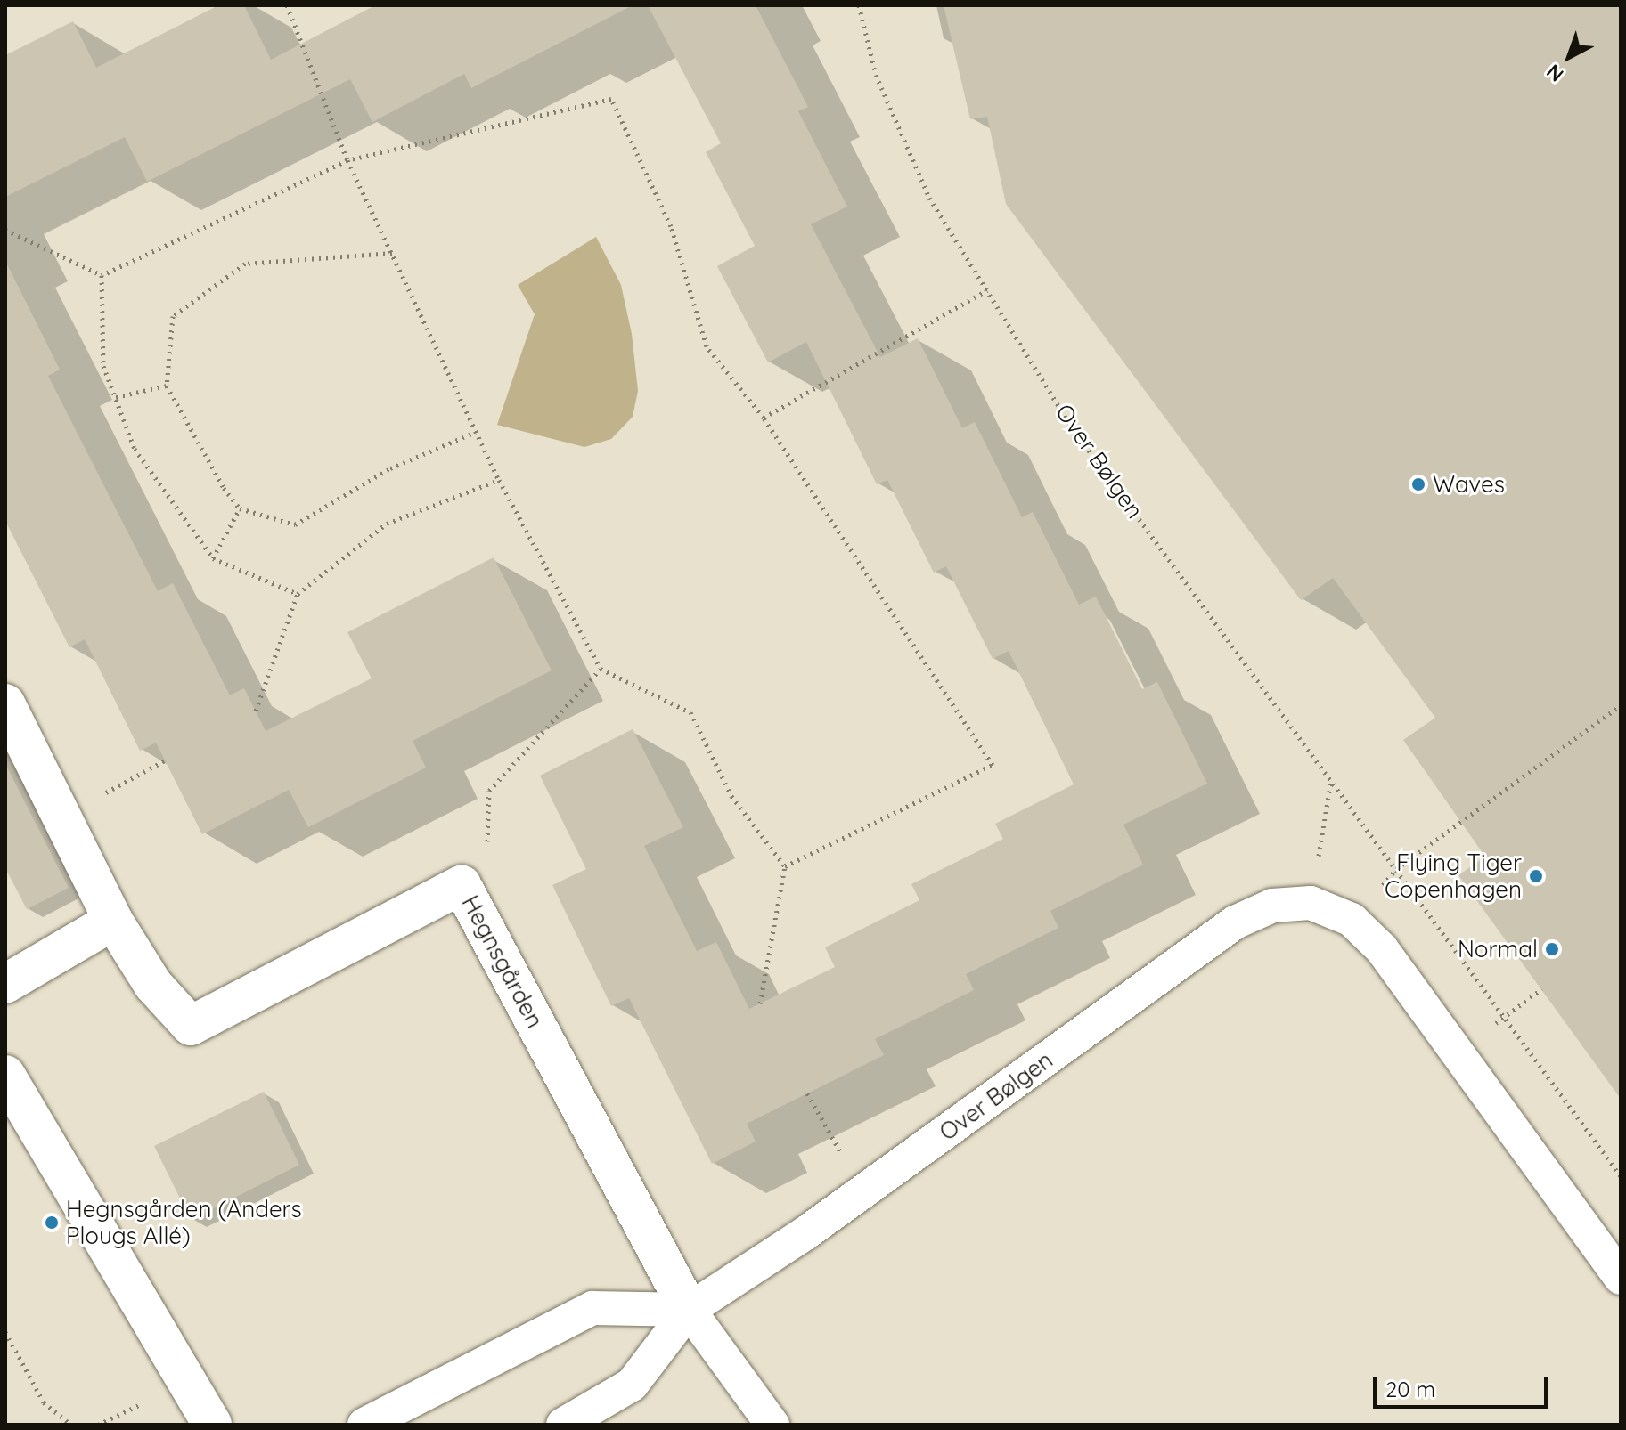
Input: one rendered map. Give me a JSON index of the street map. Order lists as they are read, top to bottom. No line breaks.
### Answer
{"streets":{"street":["Hegnsgården"],"lane":["Over Bølgen"]},"crossings":[["Over Bølgen","Hegnsgården"]],"places":["Waves","Flying Tiger Copenhagen","Normal","Hegnsgården (Anders Plougs Allé)"],"scale_bar":"20 m","north":"bottom left"}
